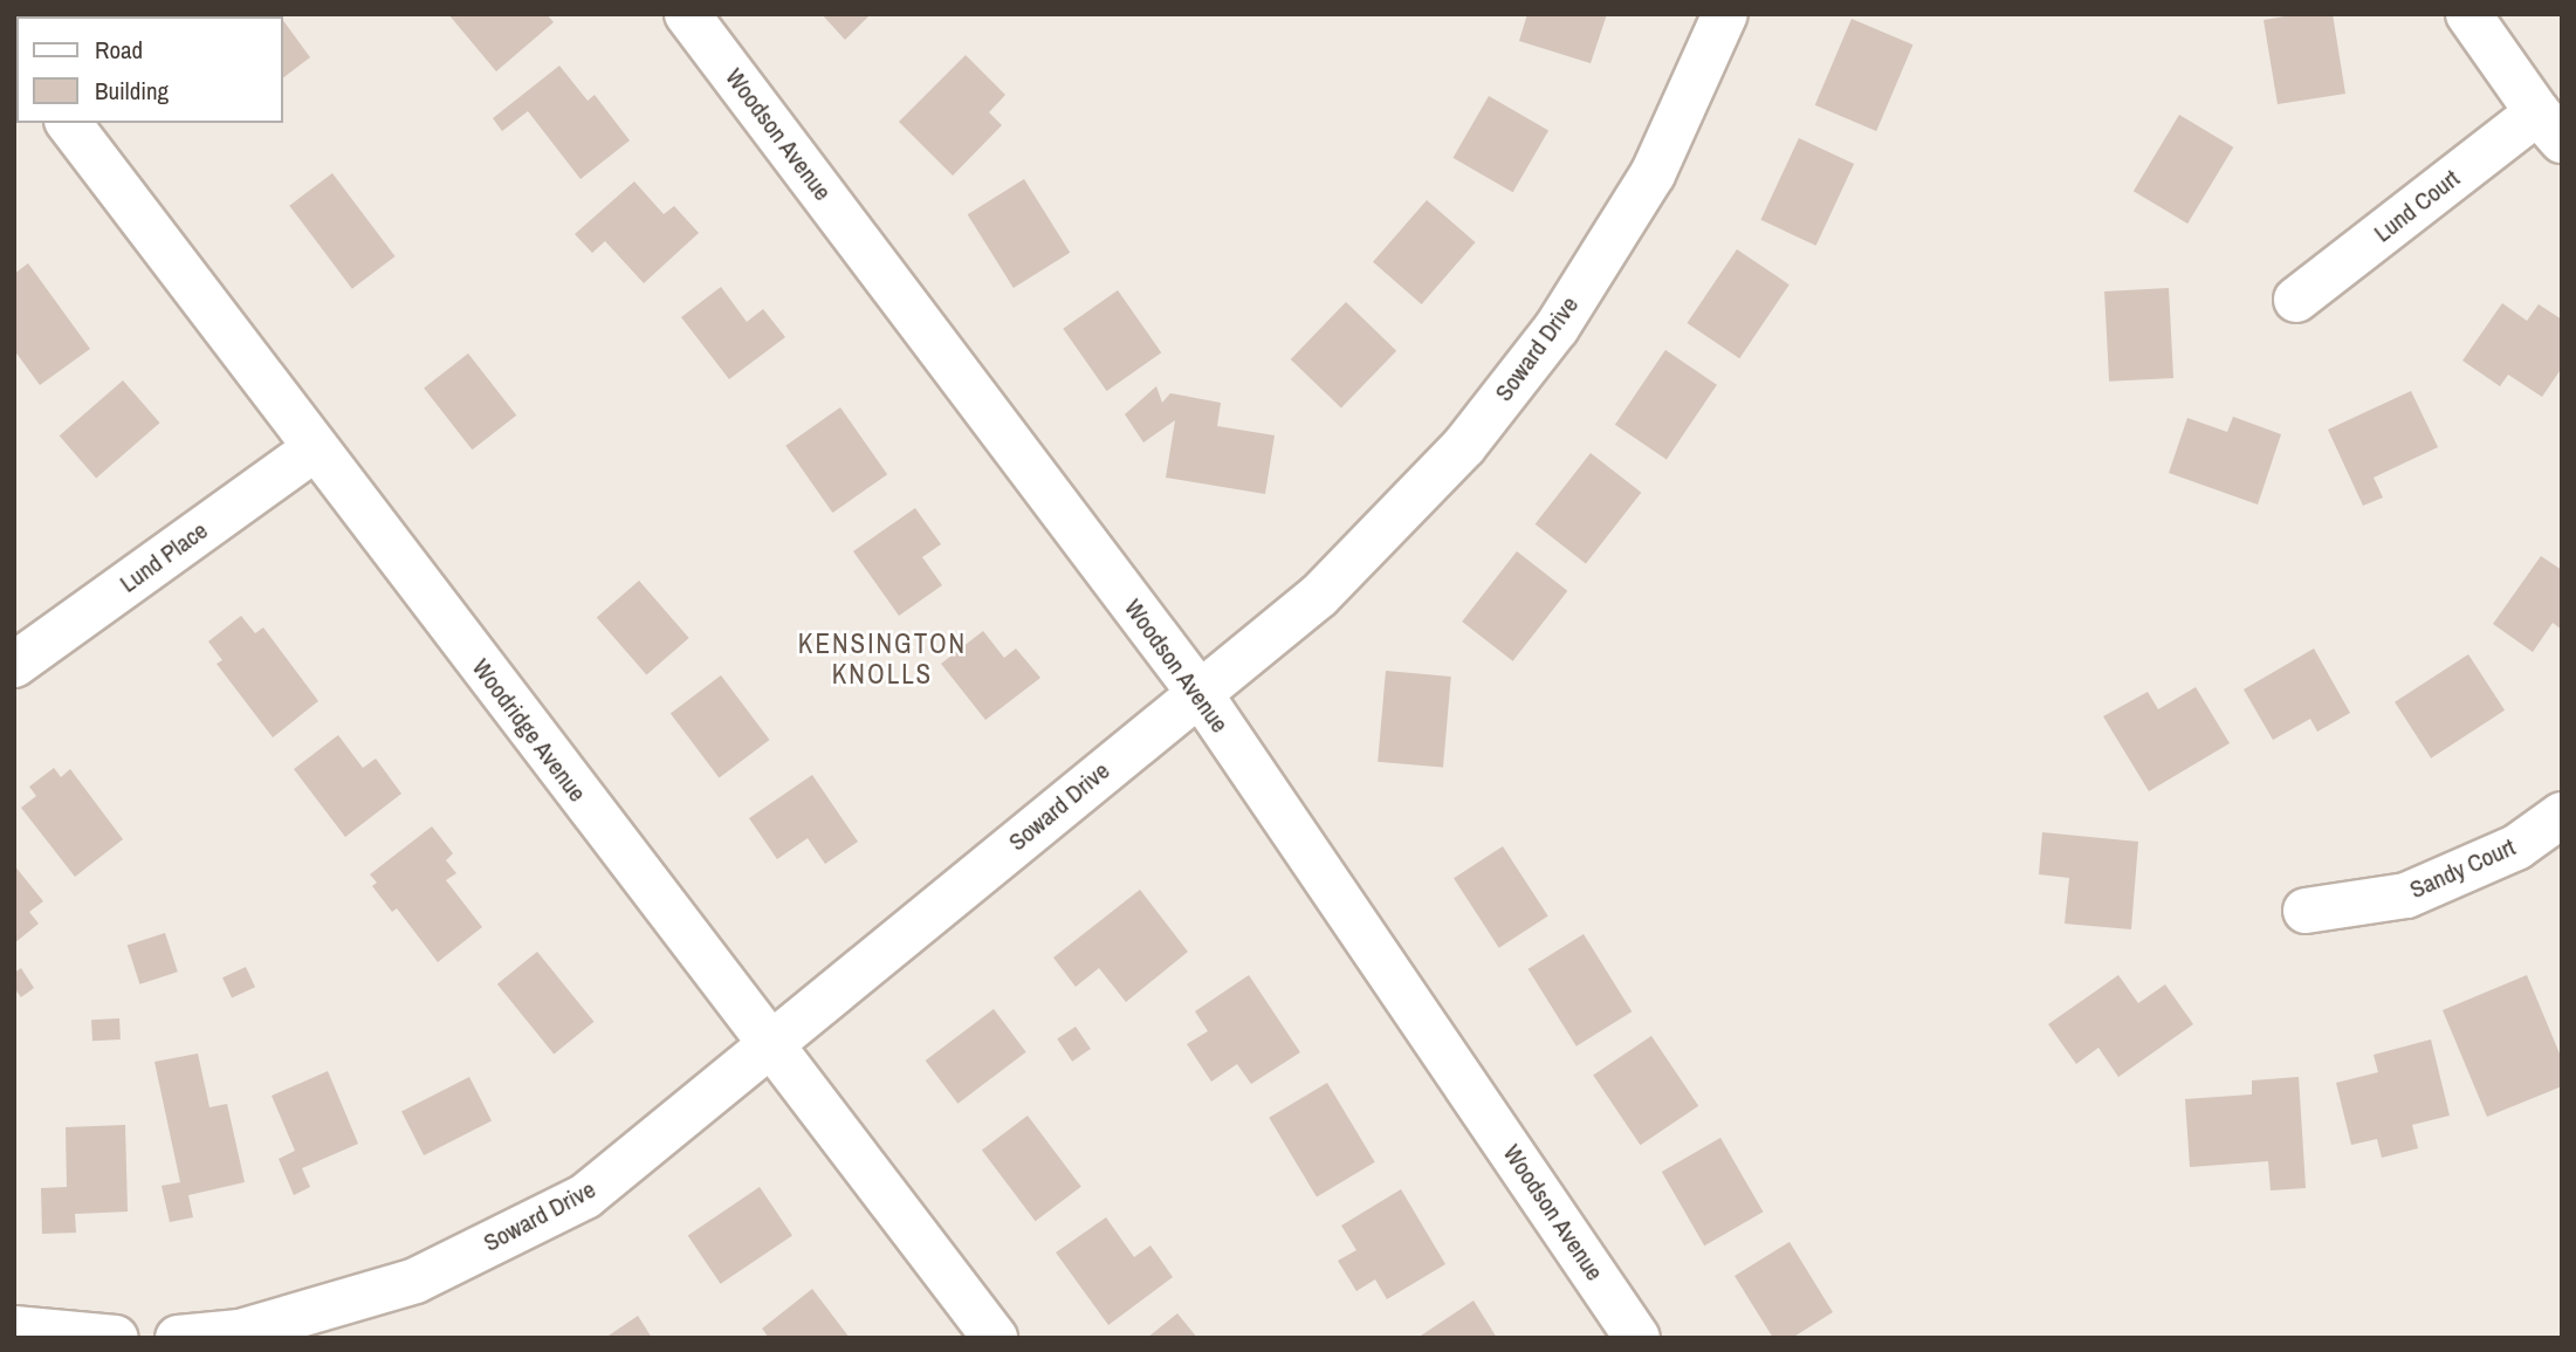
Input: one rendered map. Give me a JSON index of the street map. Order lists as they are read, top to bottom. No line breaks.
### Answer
{"streets":{"street":["Woodson Avenue","Lund Court","Soward Drive","Lund Place","Woodridge Avenue","Sandy Court"]},"crossings":[["Woodson Avenue","Soward Drive"],["Soward Drive","Woodridge Avenue"],["Lund Place","Woodridge Avenue"]],"districts":["KENSINGTON KNOLLS"],"legend":["Road","Building"]}
